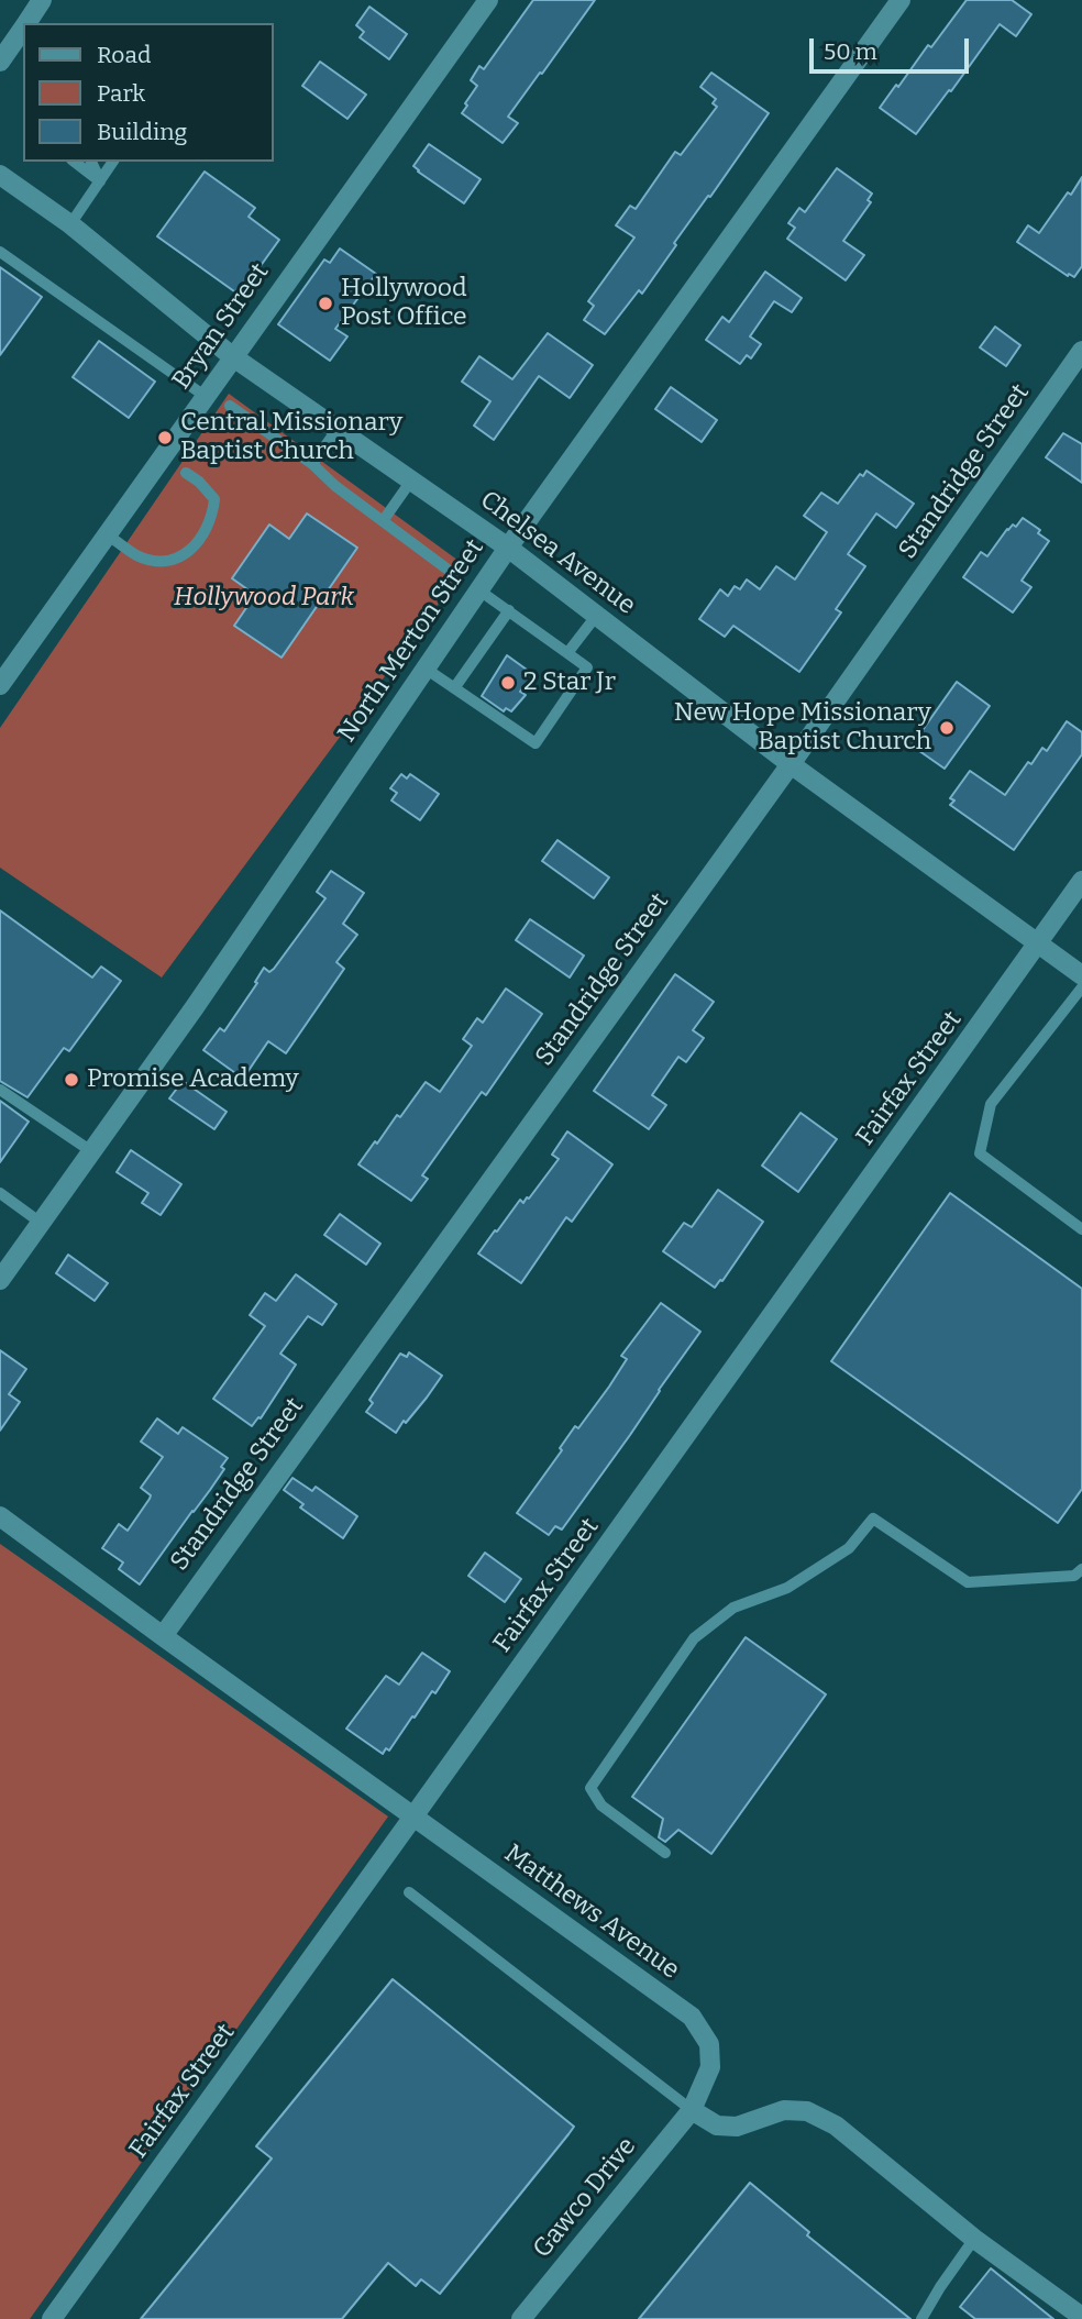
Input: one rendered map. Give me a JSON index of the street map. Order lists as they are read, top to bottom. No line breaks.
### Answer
{"streets":{"street":["Bryan Street","Standridge Street","Chelsea Avenue","North Merton Street","Fairfax Street","Matthews Avenue","Gawco Drive"]},"crossings":[["Bryan Street","Chelsea Avenue"],["Standridge Street","Chelsea Avenue"],["Standridge Street","Matthews Avenue"],["Chelsea Avenue","North Merton Street"],["Chelsea Avenue","Fairfax Street"],["Fairfax Street","Matthews Avenue"],["Matthews Avenue","Gawco Drive"]],"parks":["Hollywood Park"],"places":["Hollywood Post Office","Central Missionary Baptist Church","2 Star Jr","New Hope Missionary Baptist Church","Promise Academy"],"legend":["Road","Park","Building"],"scale_bar":"50 m"}
